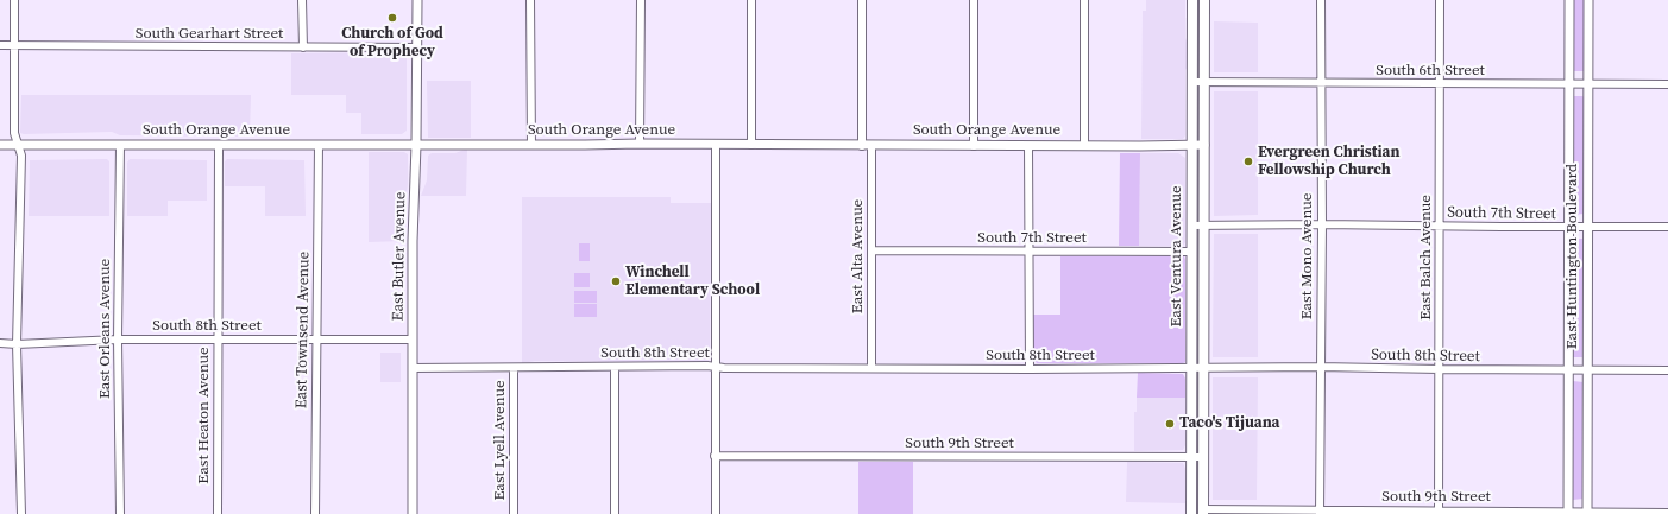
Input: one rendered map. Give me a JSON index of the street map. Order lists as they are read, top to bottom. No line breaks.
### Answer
{"streets":{"main road":["East Ventura Avenue"],"street":["South Gearhart Street","South 6th Street","South Orange Avenue","South 7th Street","East Butler Avenue","East Alta Avenue","East Mono Avenue","East Huntington Boulevard","East Balch Avenue","South 8th Street","East Orleans Avenue","East Townsend Avenue","East Heaton Avenue","East Lyell Avenue","South 9th Street"]},"crossings":[["South Gearhart Street","East Butler Avenue"],["South 6th Street","East Ventura Avenue"],["South 6th Street","East Mono Avenue"],["South 6th Street","East Huntington Boulevard"],["South 6th Street","East Balch Avenue"],["South Orange Avenue","East Butler Avenue"],["South Orange Avenue","East Alta Avenue"],["South Orange Avenue","East Ventura Avenue"],["South Orange Avenue","East Orleans Avenue"],["South Orange Avenue","East Townsend Avenue"],["South Orange Avenue","East Heaton Avenue"],["South 7th Street","East Alta Avenue"],["South 7th Street","East Ventura Avenue"],["South 7th Street","East Mono Avenue"],["South 7th Street","East Huntington Boulevard"],["South 7th Street","East Balch Avenue"],["East Butler Avenue","South 8th Street"],["East Alta Avenue","South 8th Street"],["East Ventura Avenue","South 8th Street"],["East Ventura Avenue","South 9th Street"],["East Mono Avenue","South 8th Street"],["East Mono Avenue","South 9th Street"],["East Huntington Boulevard","South 8th Street"],["East Huntington Boulevard","South 9th Street"],["East Balch Avenue","South 8th Street"],["East Balch Avenue","South 9th Street"],["South 8th Street","East Orleans Avenue"],["South 8th Street","East Townsend Avenue"],["South 8th Street","East Heaton Avenue"],["South 8th Street","East Lyell Avenue"]],"places":["Church of God of Prophecy","Evergreen Christian Fellowship Church","Winchell Elementary School","Taco's Tijuana"]}
